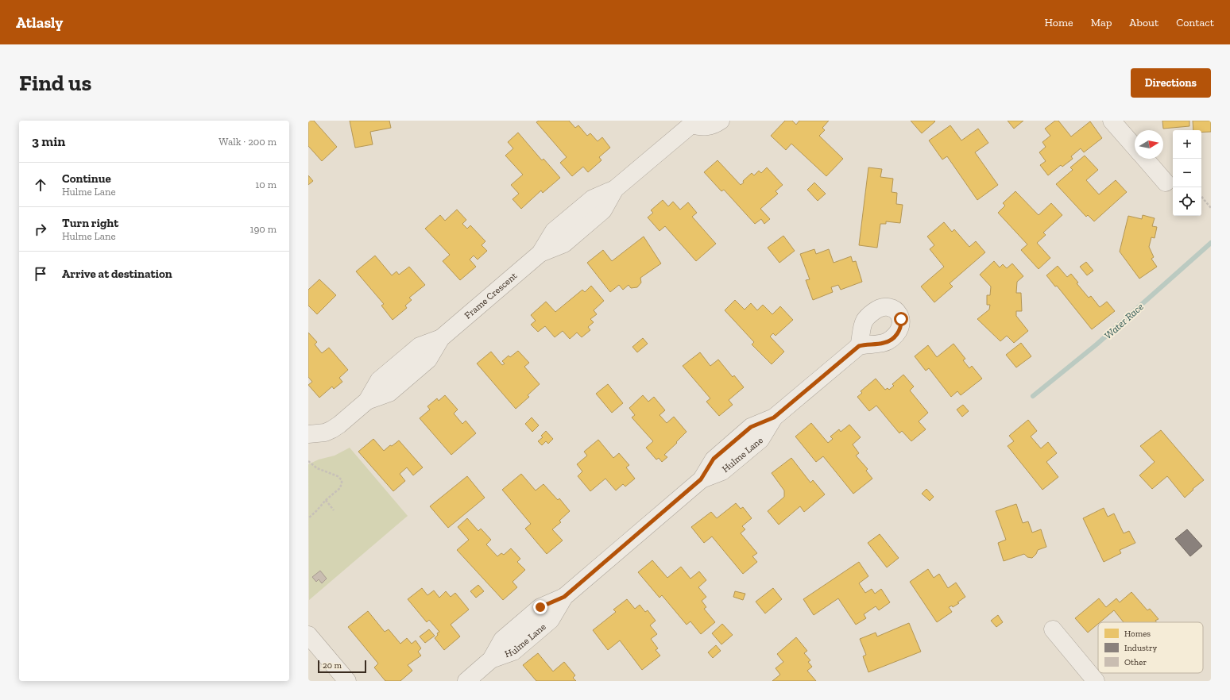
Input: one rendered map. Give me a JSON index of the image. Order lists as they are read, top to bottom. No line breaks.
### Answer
{"streets":{"street":["Frame Crescent","Hulme Lane"]},"water":["Water Race"],"legend":["Homes","Industry","Other"],"scale_bar":"20 m","north":"right","page":{"header":"Atlasly","nav":["Home","Map","About","Contact"],"buttons":"Directions","title":"Find us","heading":["3 min","Walk · 200 m"],"map_buttons":["+","−"],"list":[["Continue","Hulme Lane","10 m"],["Turn right","Hulme Lane","190 m"],"Arrive at destination"],"scale":"20 m"}}
